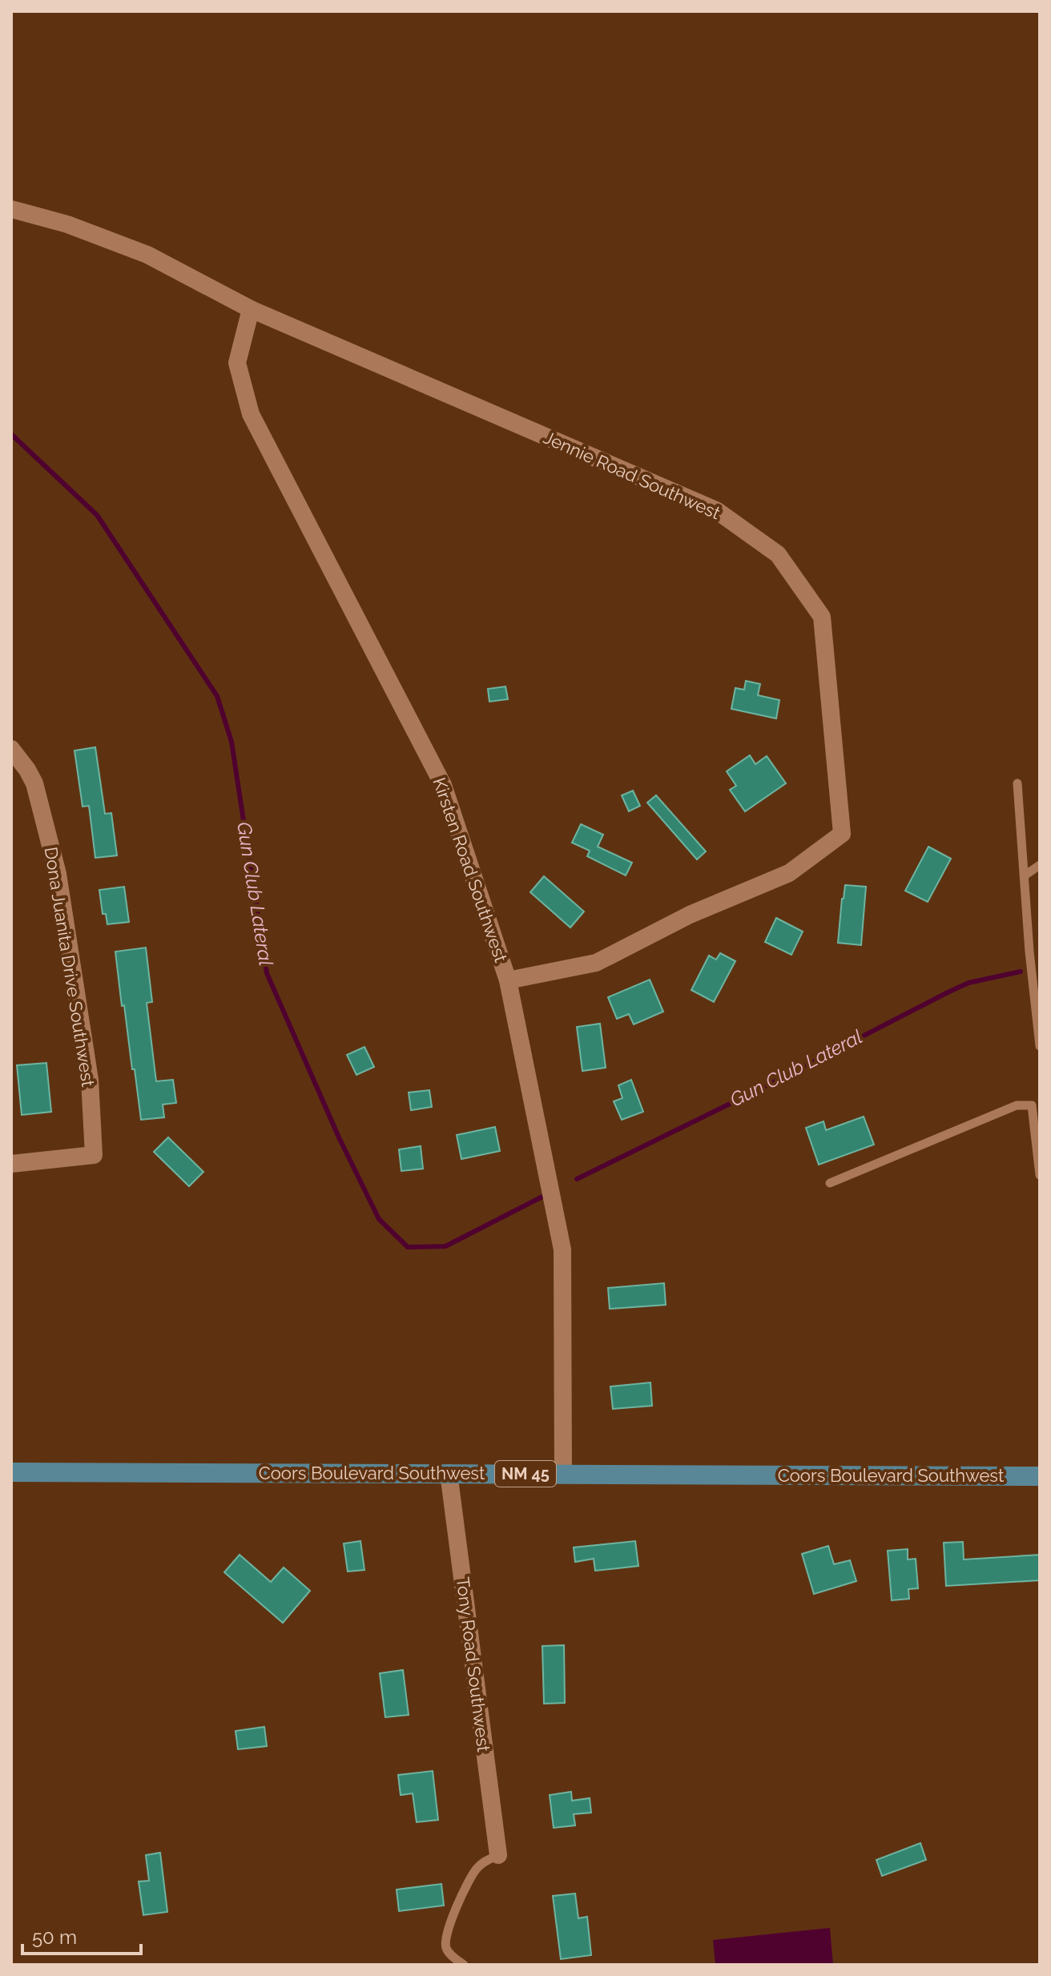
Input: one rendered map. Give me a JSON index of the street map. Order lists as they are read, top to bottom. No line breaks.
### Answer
{"streets":{"main road":["Coors Boulevard Southwest","NM 45"],"street":["Jennie Road Southwest","Kirsten Road Southwest","Dona Juanita Drive Southwest","Tony Road Southwest"]},"crossings":[["Jennie Road Southwest","Kirsten Road Southwest"],["Kirsten Road Southwest","Coors Boulevard Southwest"],["Coors Boulevard Southwest","Tony Road Southwest"]],"water":["Gun Club Lateral"],"scale_bar":"50 m"}
